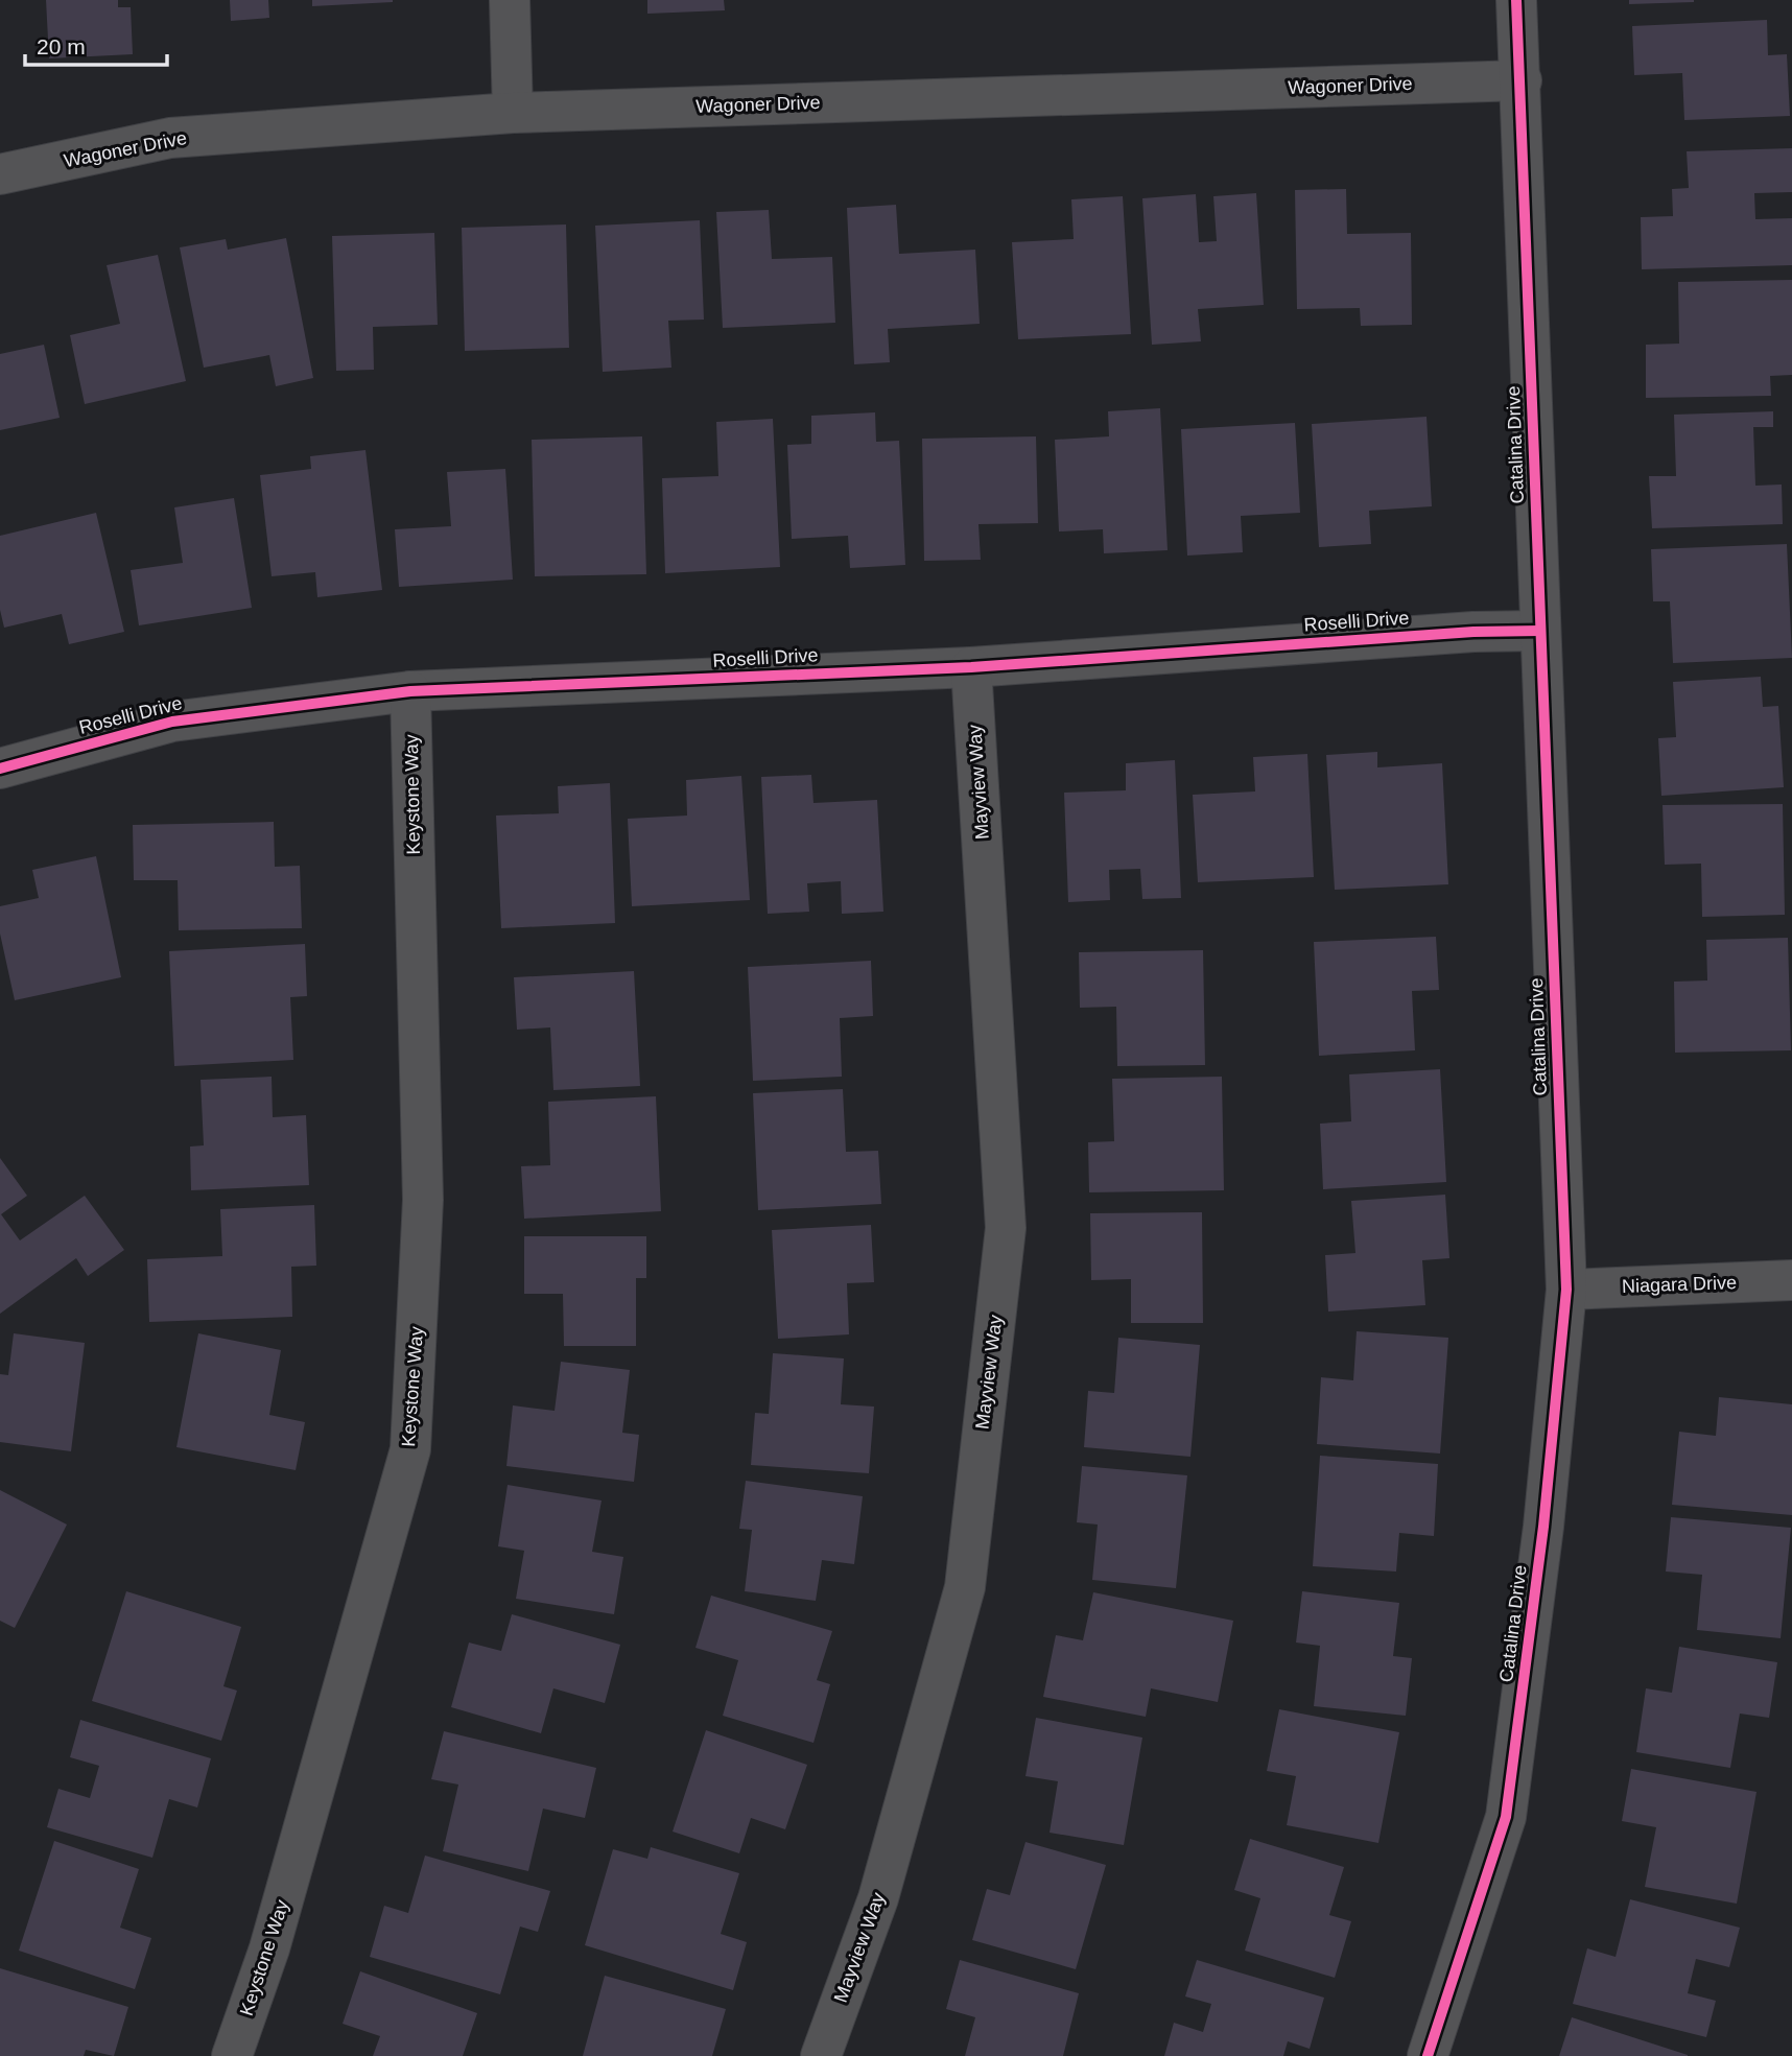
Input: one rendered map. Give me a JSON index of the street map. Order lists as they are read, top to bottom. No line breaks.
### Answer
{"streets":{"street":["Wagoner Drive","Catalina Drive","Roselli Drive","Mayview Way","Keystone Way","Niagara Drive"]},"crossings":[["Wagoner Drive","Catalina Drive"],["Catalina Drive","Roselli Drive"],["Catalina Drive","Niagara Drive"],["Roselli Drive","Mayview Way"],["Roselli Drive","Keystone Way"]],"scale_bar":"20 m"}
